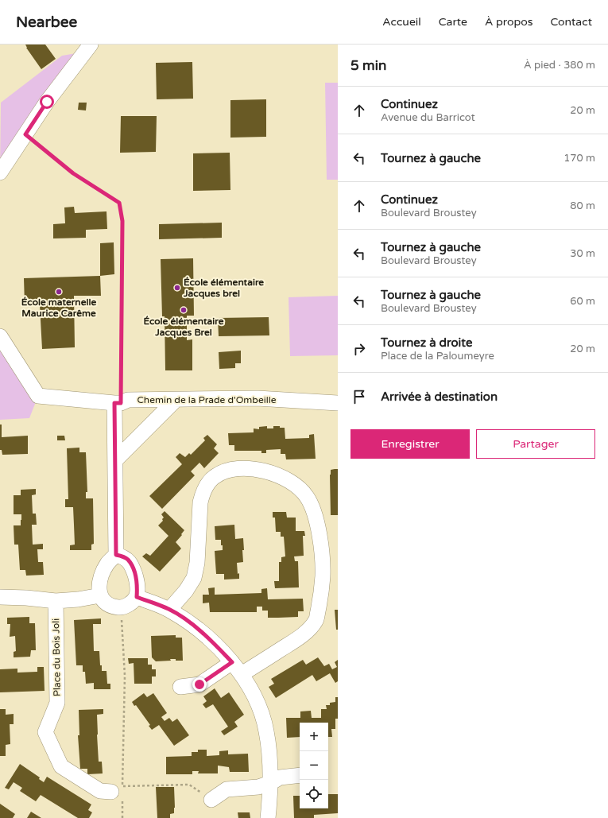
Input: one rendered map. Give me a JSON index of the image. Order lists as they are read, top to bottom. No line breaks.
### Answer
{"streets":{"street":["Chemin de la Prade d'Ombeille","Place du Bois Joli"]},"places":["École élémentaire Jacques brel","École maternelle Maurice Carême","École élémentaire Jacques Brel"],"page":{"header":"Nearbee","nav":["Accueil","Carte","À propos","Contact"],"heading":["5 min","À pied · 380 m"],"list":[["Continuez","Avenue du Barricot","20 m"],["Tournez à gauche","170 m"],["Continuez","Boulevard Broustey","80 m"],["Tournez à gauche","Boulevard Broustey","30 m"],["Tournez à gauche","Boulevard Broustey","60 m"],["Tournez à droite","Place de la Paloumeyre","20 m"],"Arrivée à destination"],"buttons":["Enregistrer","Partager"],"map_buttons":["+","−"]}}
